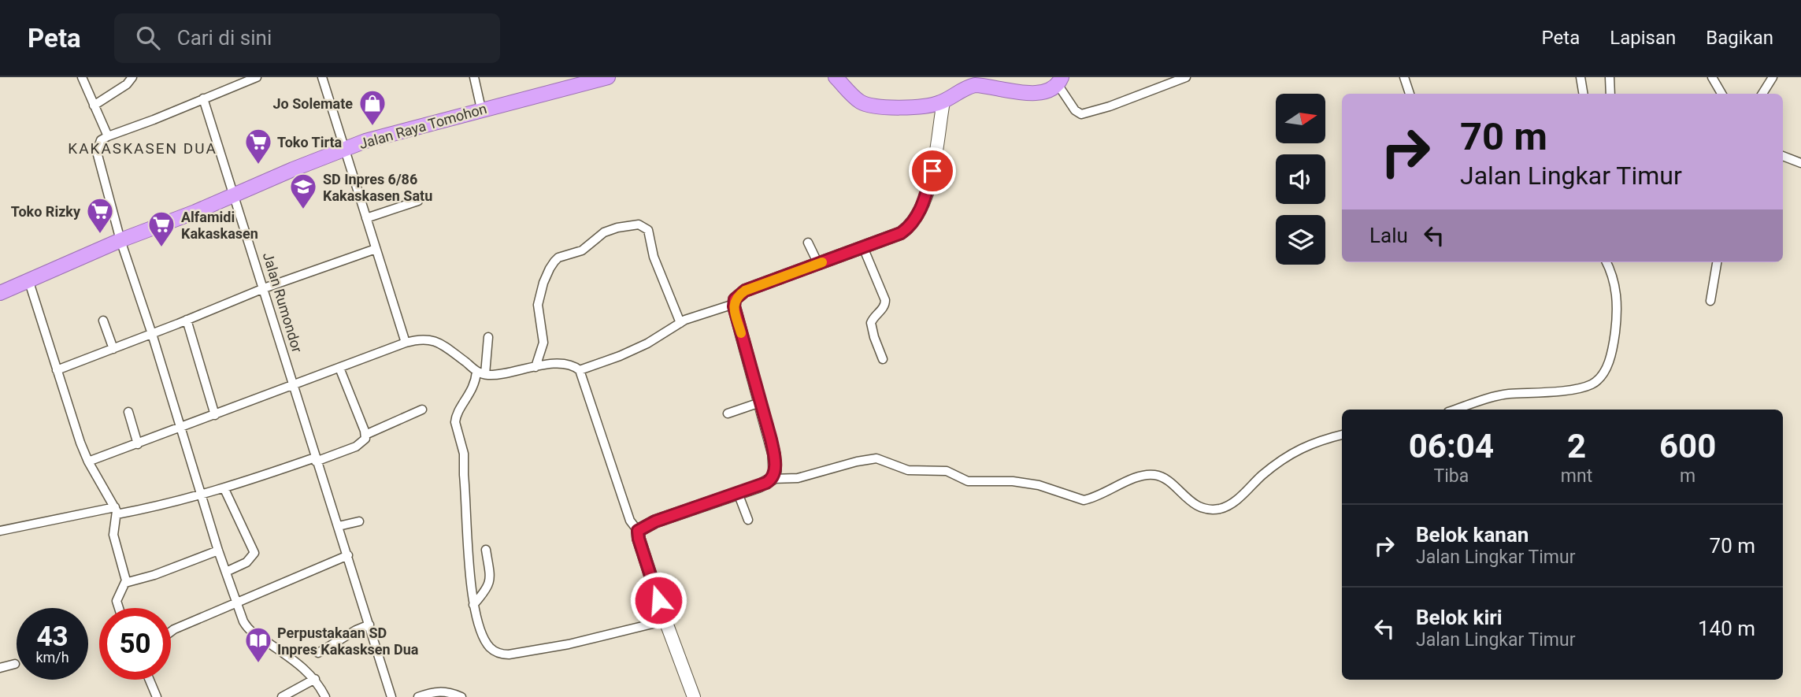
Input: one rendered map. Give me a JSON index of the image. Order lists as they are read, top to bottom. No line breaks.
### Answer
{"streets":{"highway":["Jalan Raya Tomohon"],"street":["Jalan Rumondor"]},"crossings":[["Jalan Raya Tomohon","Jalan Rumondor"]],"districts":["KAKASKASEN DUA"],"places":{"shop":["Jo Solemate"],"supermarket":["Toko Tirta","Toko Rizky","Alfamidi Kakaskasen"],"school or university":["SD Inpres 6/86 Kakaskasen Satu"],"library":["Perpustakaan SD Inpres Kakasksen Dua"]},"north":"right","page":{"header":"Peta","search":"Cari di sini","nav":["Peta","Lapisan","Bagikan"],"turn":["70 m","Jalan Lingkar Timur"],"then":"Lalu","eta":["06:04","Tiba","2","mnt","600","m"],"list":[{"name":"Belok kanan","note":"Jalan Lingkar Timur","value":"70 m"},{"name":"Belok kiri","note":"Jalan Lingkar Timur","value":"140 m"}],"speed":"43 km/h","limit":"50"}}
